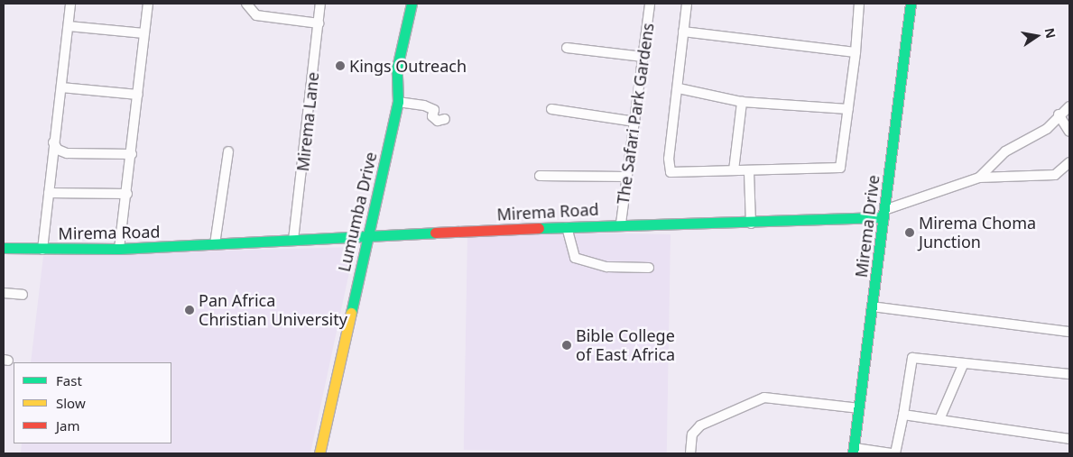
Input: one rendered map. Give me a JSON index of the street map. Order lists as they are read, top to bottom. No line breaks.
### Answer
{"streets":{"street":["The Safari Park Gardens","Mirema Lane","Lumumba Drive","Mirema Road","Mirema Drive"]},"crossings":[["The Safari Park Gardens","Mirema Road"],["Mirema Lane","Mirema Road"],["Lumumba Drive","Mirema Road"],["Mirema Road","Mirema Drive"]],"places":["Kings Outreach","Mirema Choma Junction","Pan Africa Christian University","Bible College of East Africa"],"legend":["Fast","Slow","Jam"],"north":"right"}
